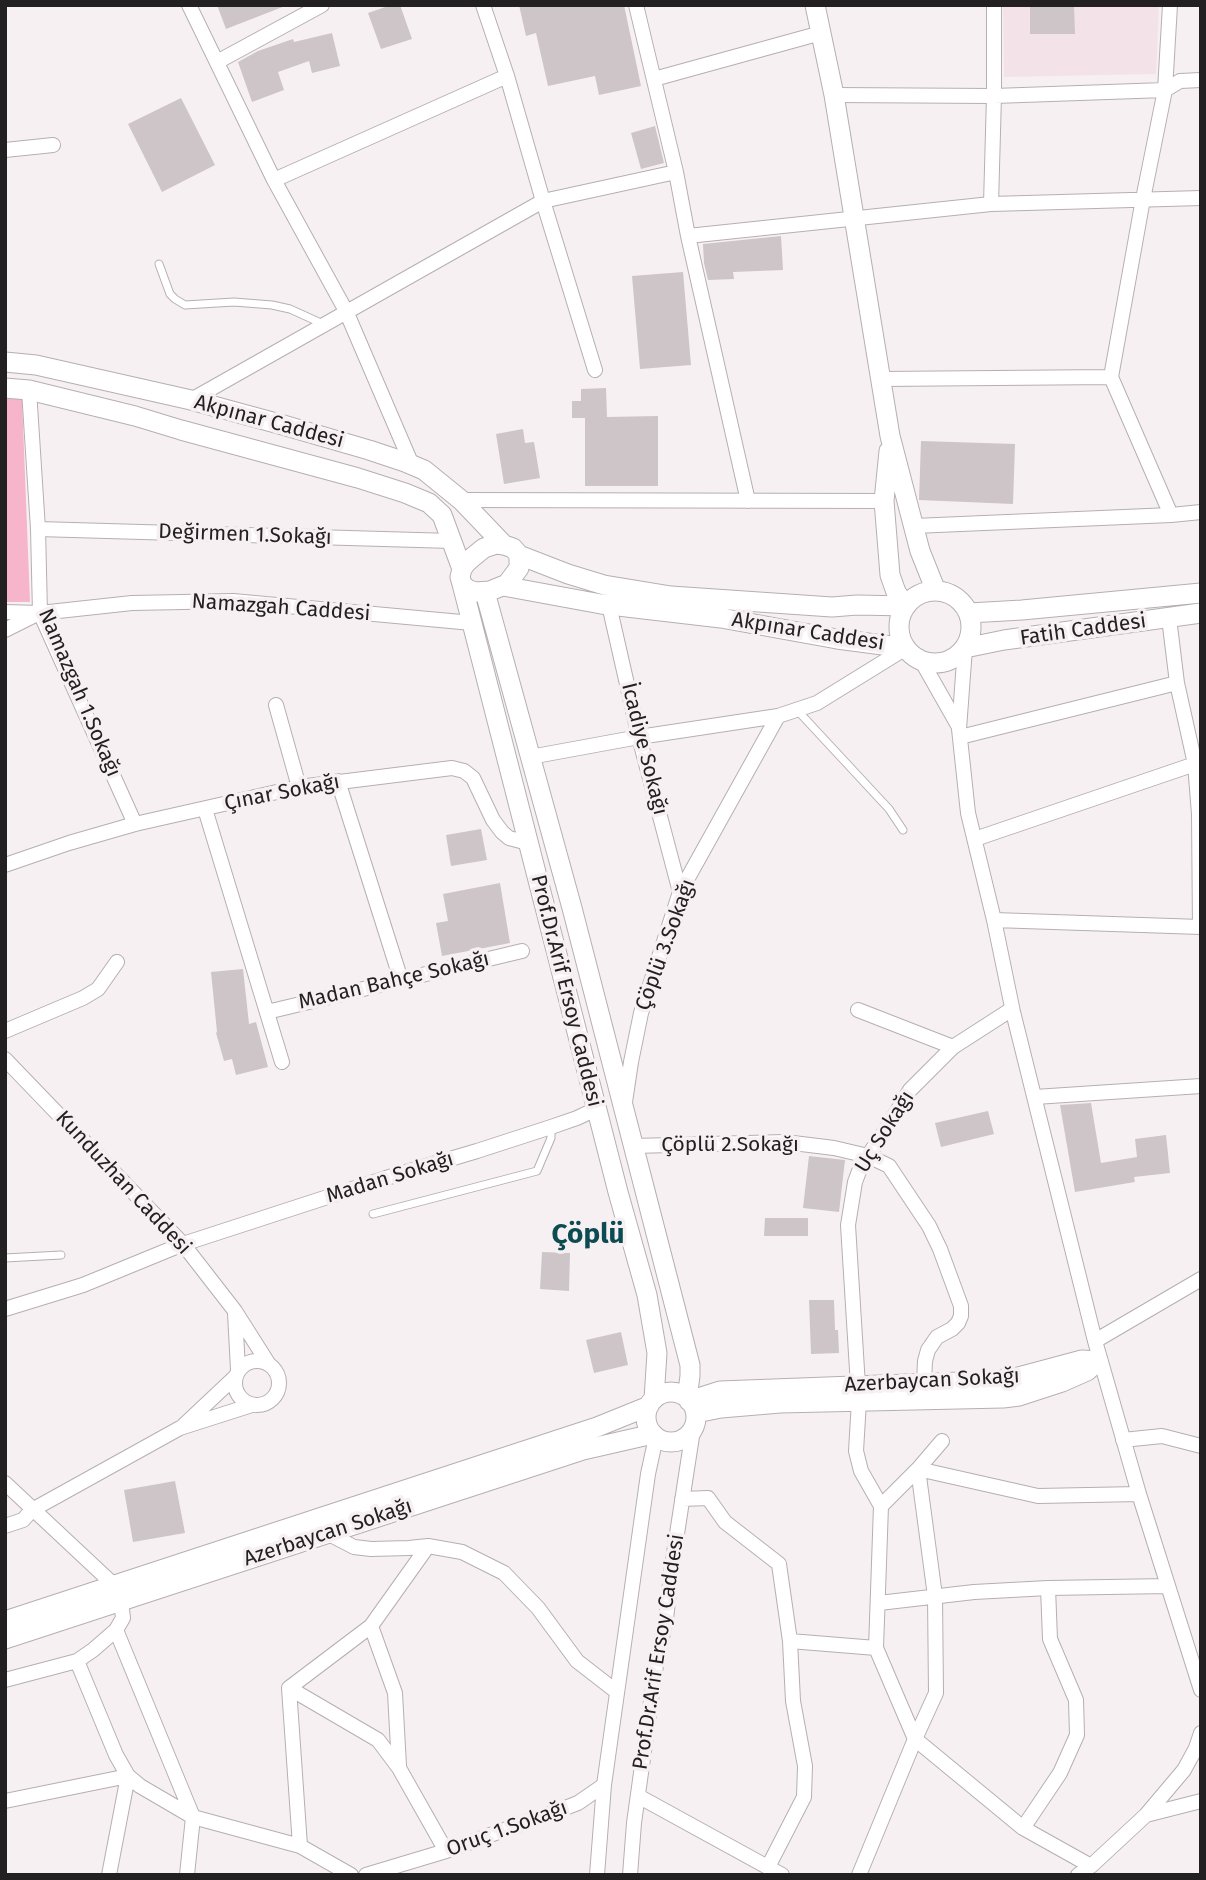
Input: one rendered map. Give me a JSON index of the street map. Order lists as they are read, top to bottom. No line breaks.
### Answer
{"streets":{"street":["Akpınar Caddesi","Değirmen 1.Sokağı","Namazgah Caddesi","Fatih Caddesi","Namazgah 1.Sokağı","İcadiye Sokağı","Çınar Sokağı","Çöplü 3.Sokağı","Madan Bahçe Sokağı","Prof.Dr.Arif Ersoy Caddesi","Uç Sokağı","Çöplü 2.Sokağı","Madan Sokağı","Kunduzhan Caddesi","Azerbaycan Sokağı","Oruç 1.Sokağı"]},"crossings":[["Akpınar Caddesi","Değirmen 1.Sokağı"],["Akpınar Caddesi","Fatih Caddesi"],["Akpınar Caddesi","Namazgah 1.Sokağı"],["Akpınar Caddesi","İcadiye Sokağı"],["Akpınar Caddesi","Prof.Dr.Arif Ersoy Caddesi"],["Değirmen 1.Sokağı","Namazgah 1.Sokağı"],["Namazgah Caddesi","Namazgah 1.Sokağı"],["Namazgah Caddesi","Prof.Dr.Arif Ersoy Caddesi"],["Namazgah 1.Sokağı","Çınar Sokağı"],["İcadiye Sokağı","Çöplü 3.Sokağı"],["Çınar Sokağı","Prof.Dr.Arif Ersoy Caddesi"],["Çöplü 3.Sokağı","Prof.Dr.Arif Ersoy Caddesi"],["Prof.Dr.Arif Ersoy Caddesi","Çöplü 2.Sokağı"],["Prof.Dr.Arif Ersoy Caddesi","Madan Sokağı"],["Prof.Dr.Arif Ersoy Caddesi","Azerbaycan Sokağı"],["Prof.Dr.Arif Ersoy Caddesi","Oruç 1.Sokağı"],["Uç Sokağı","Çöplü 2.Sokağı"],["Uç Sokağı","Azerbaycan Sokağı"],["Madan Sokağı","Kunduzhan Caddesi"]],"districts":["Çöplü"]}
